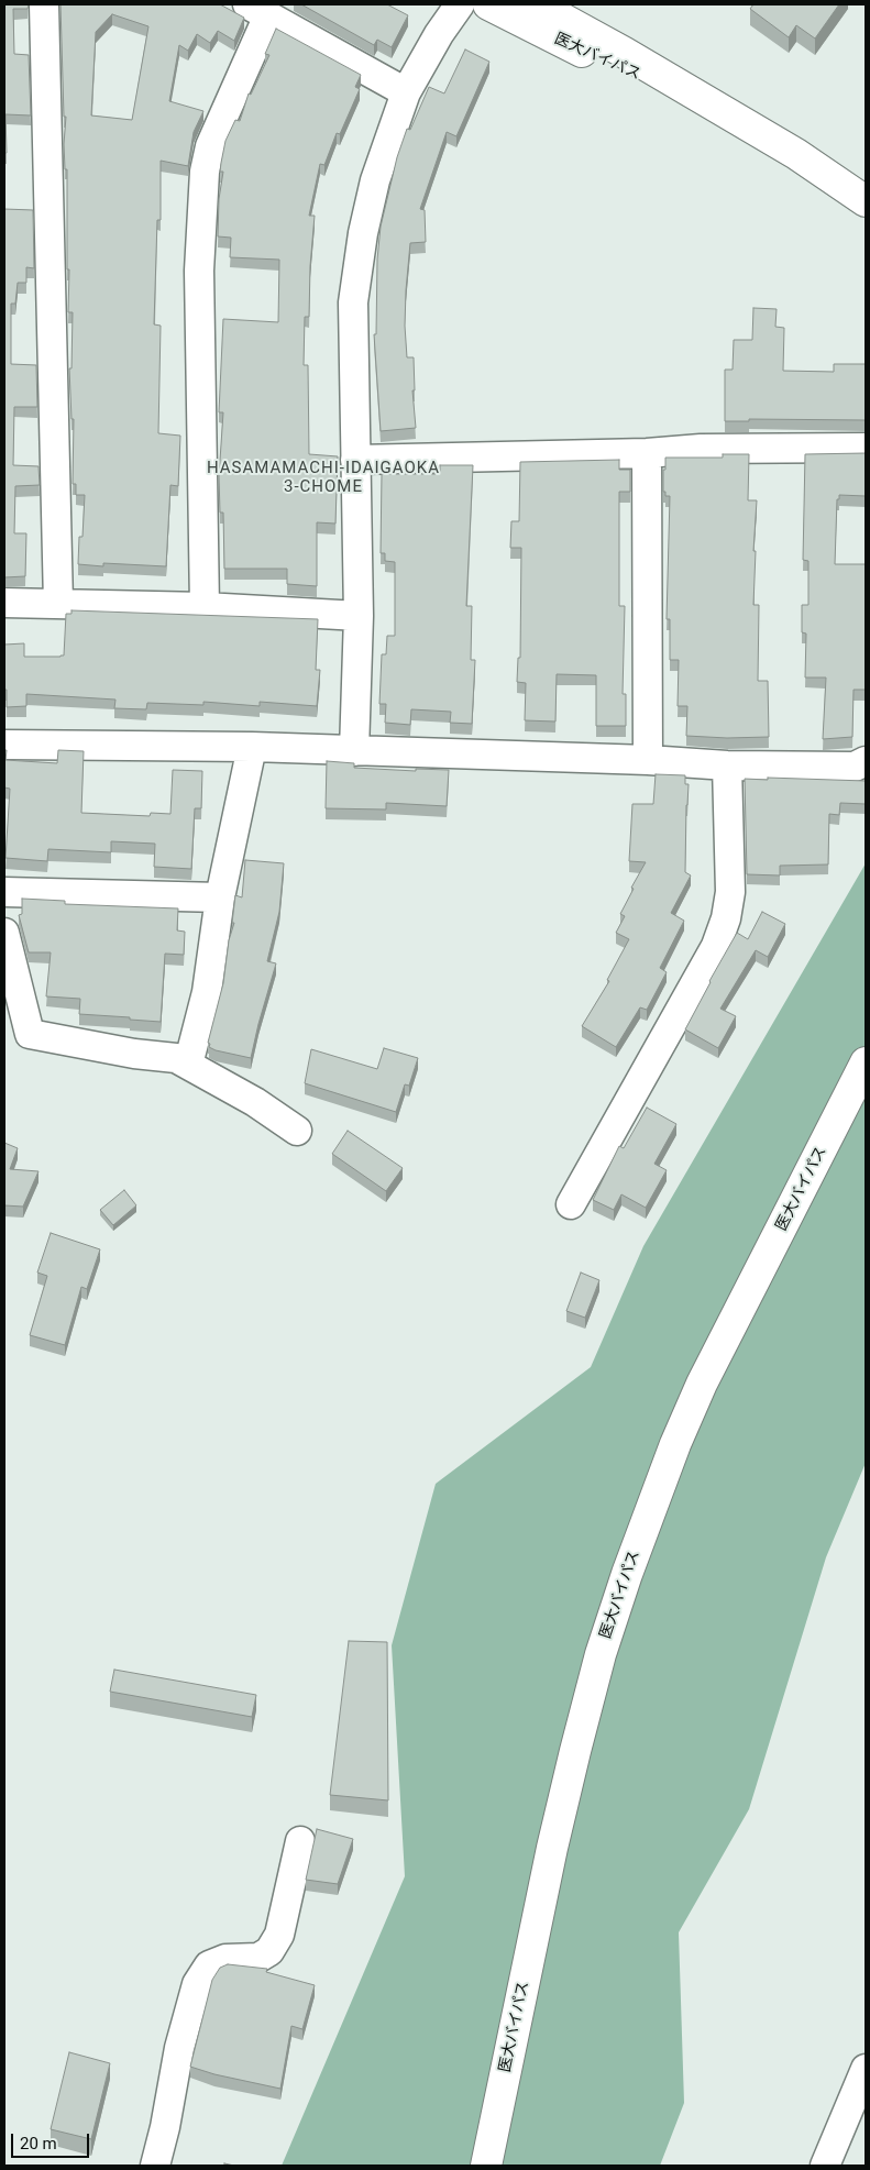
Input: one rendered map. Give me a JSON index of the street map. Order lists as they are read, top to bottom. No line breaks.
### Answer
{"streets":{"main road":["医大バイパス"]},"districts":["HASAMAMACHI-IDAIGAOKA 3-CHOME"],"scale_bar":"20 m"}
